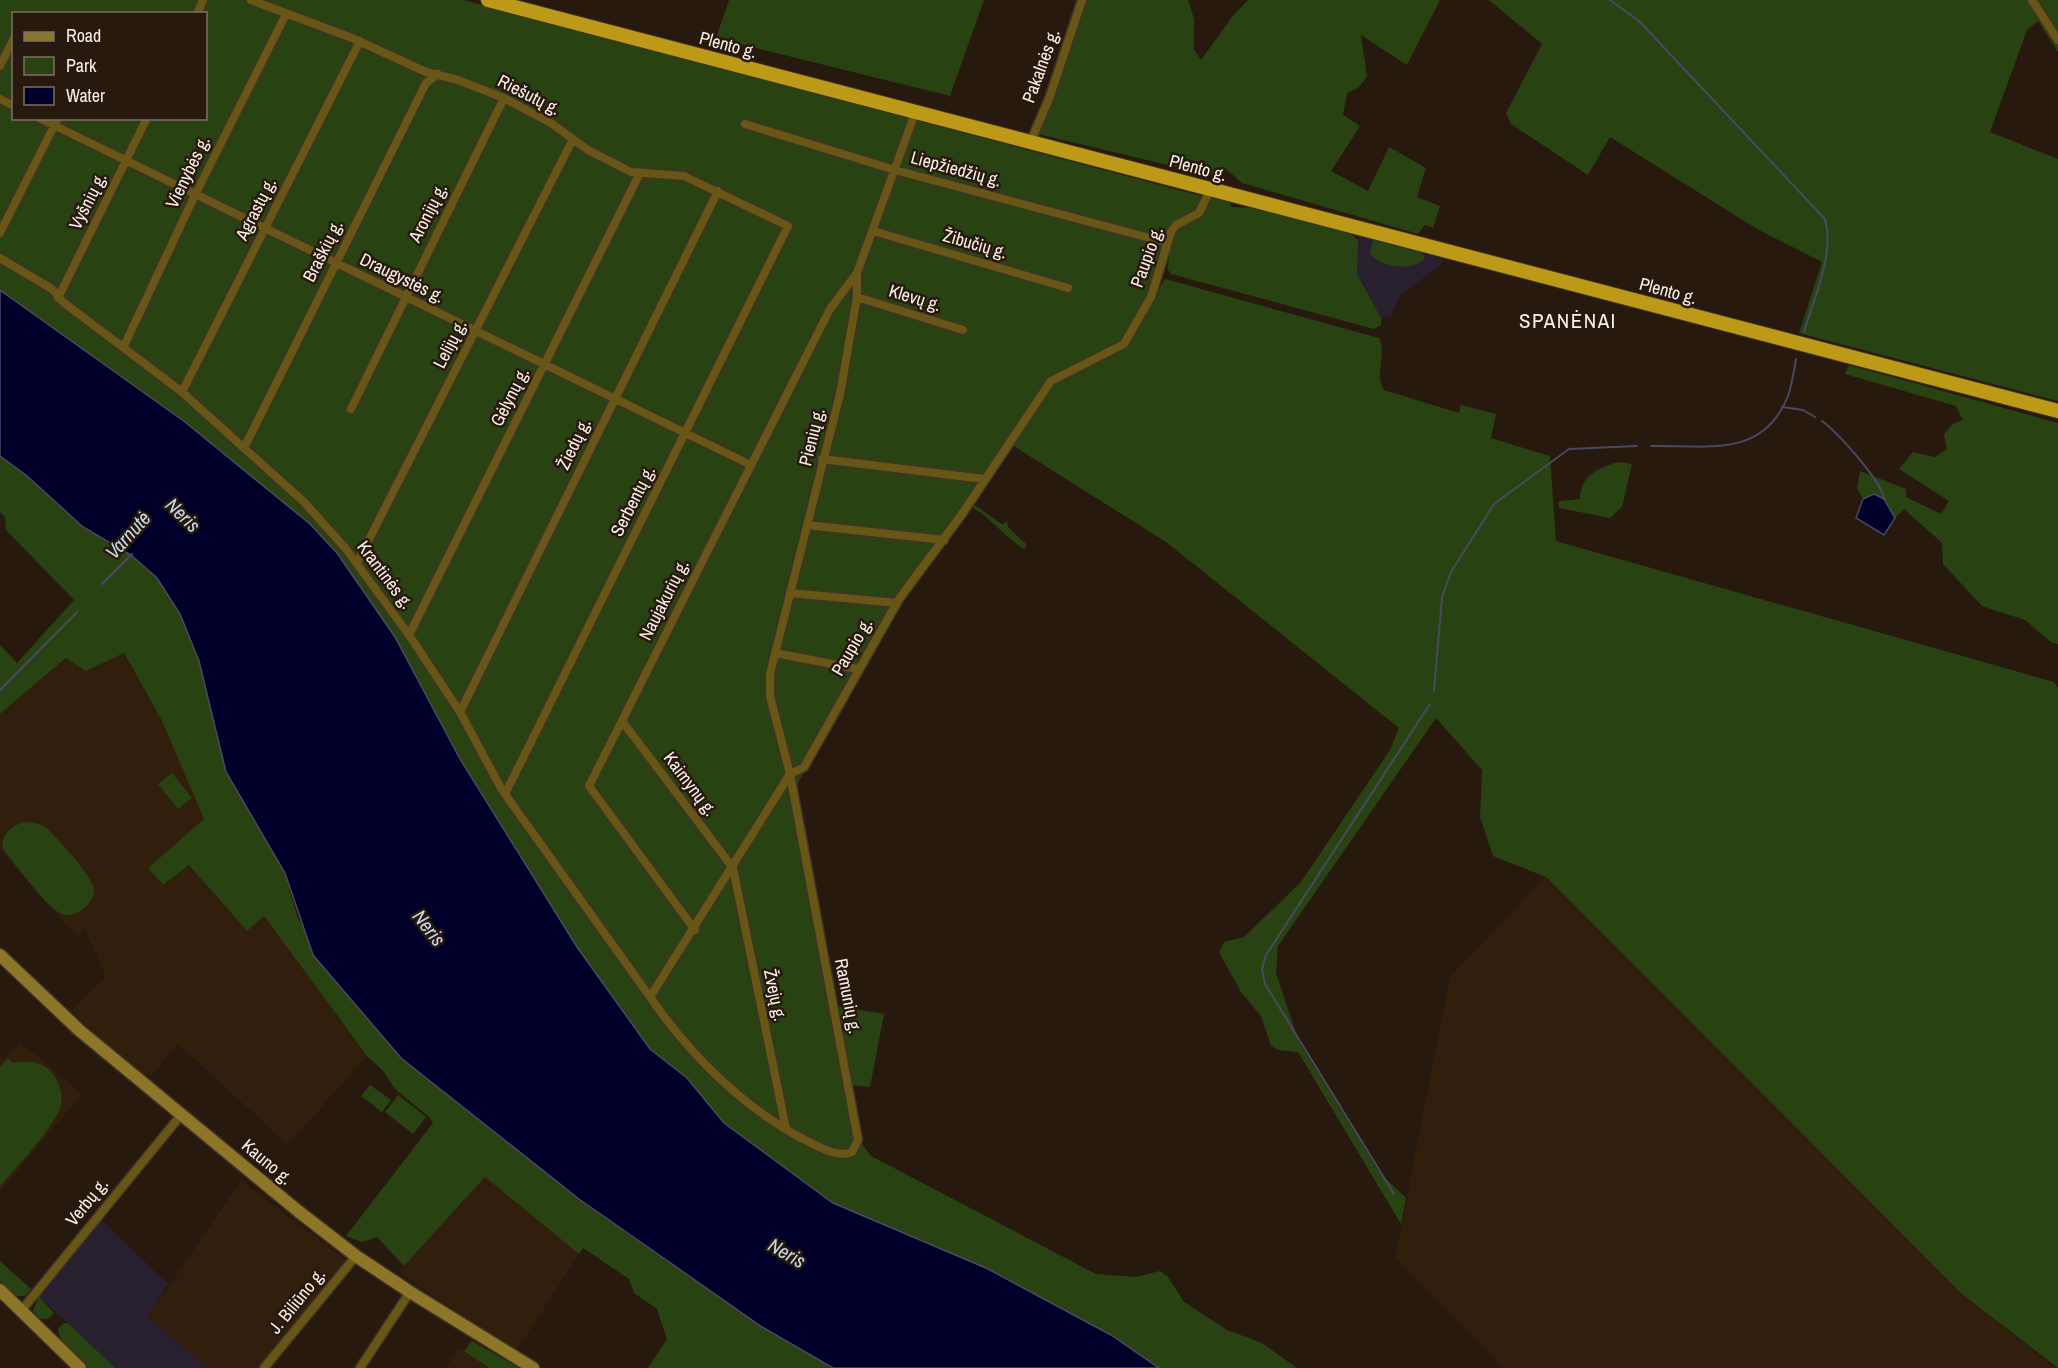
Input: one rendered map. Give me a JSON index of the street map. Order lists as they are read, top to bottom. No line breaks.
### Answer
{"streets":{"highway":["Plento g."],"main road":["Kauno g."],"street":["Pakalnės g.","Riešutų g.","Liepžiedžių g.","Vienybės g.","Vyšnių g.","Agrastų g.","Aronijų g.","Žibučių g.","Braškių g.","Paupio g.","Draugystės g.","Klevų g.","Lelijų g.","Gėlynų g.","Pienių g.","Žiedų g.","Serbentų g.","Krantinės g.","Naujakurių g.","Kaimynų g.","Žvejų g.","Ramunių g.","Verbų g.","J. Biliūno g."]},"crossings":[["Plento g.","Pakalnės g."],["Plento g.","Paupio g."],["Plento g.","Pienių g."],["Riešutų g.","Vienybės g."],["Riešutų g.","Agrastų g."],["Riešutų g.","Aronijų g."],["Riešutų g.","Braškių g."],["Riešutų g.","Lelijų g."],["Riešutų g.","Gėlynų g."],["Riešutų g.","Žiedų g."],["Riešutų g.","Serbentų g."],["Liepžiedžių g.","Pienių g."],["Vienybės g.","Draugystės g."],["Vienybės g.","Krantinės g."],["Vyšnių g.","Draugystės g."],["Vyšnių g.","Krantinės g."],["Agrastų g.","Draugystės g."],["Agrastų g.","Krantinės g."],["Aronijų g.","Draugystės g."],["Žibučių g.","Pienių g."],["Braškių g.","Draugystės g."],["Braškių g.","Krantinės g."],["Paupio g.","Pienių g."],["Paupio g.","Krantinės g."],["Paupio g.","Naujakurių g."],["Paupio g.","Kaimynų g."],["Paupio g.","Žvejų g."],["Paupio g.","Ramunių g."],["Draugystės g.","Lelijų g."],["Draugystės g.","Gėlynų g."],["Draugystės g.","Žiedų g."],["Draugystės g.","Serbentų g."],["Draugystės g.","Naujakurių g."],["Klevų g.","Pienių g."],["Lelijų g.","Krantinės g."],["Gėlynų g.","Krantinės g."],["Pienių g.","Naujakurių g."],["Pienių g.","Ramunių g."],["Žiedų g.","Krantinės g."],["Serbentų g.","Krantinės g."],["Naujakurių g.","Kaimynų g."],["Kaimynų g.","Žvejų g."],["Žvejų g.","Ramunių g."],["Kauno g.","Verbų g."],["Kauno g.","J. Biliūno g."]],"districts":["SPANĖNAI"],"water":["Neris","Varnutė"],"legend":["Road","Park","Water"]}
